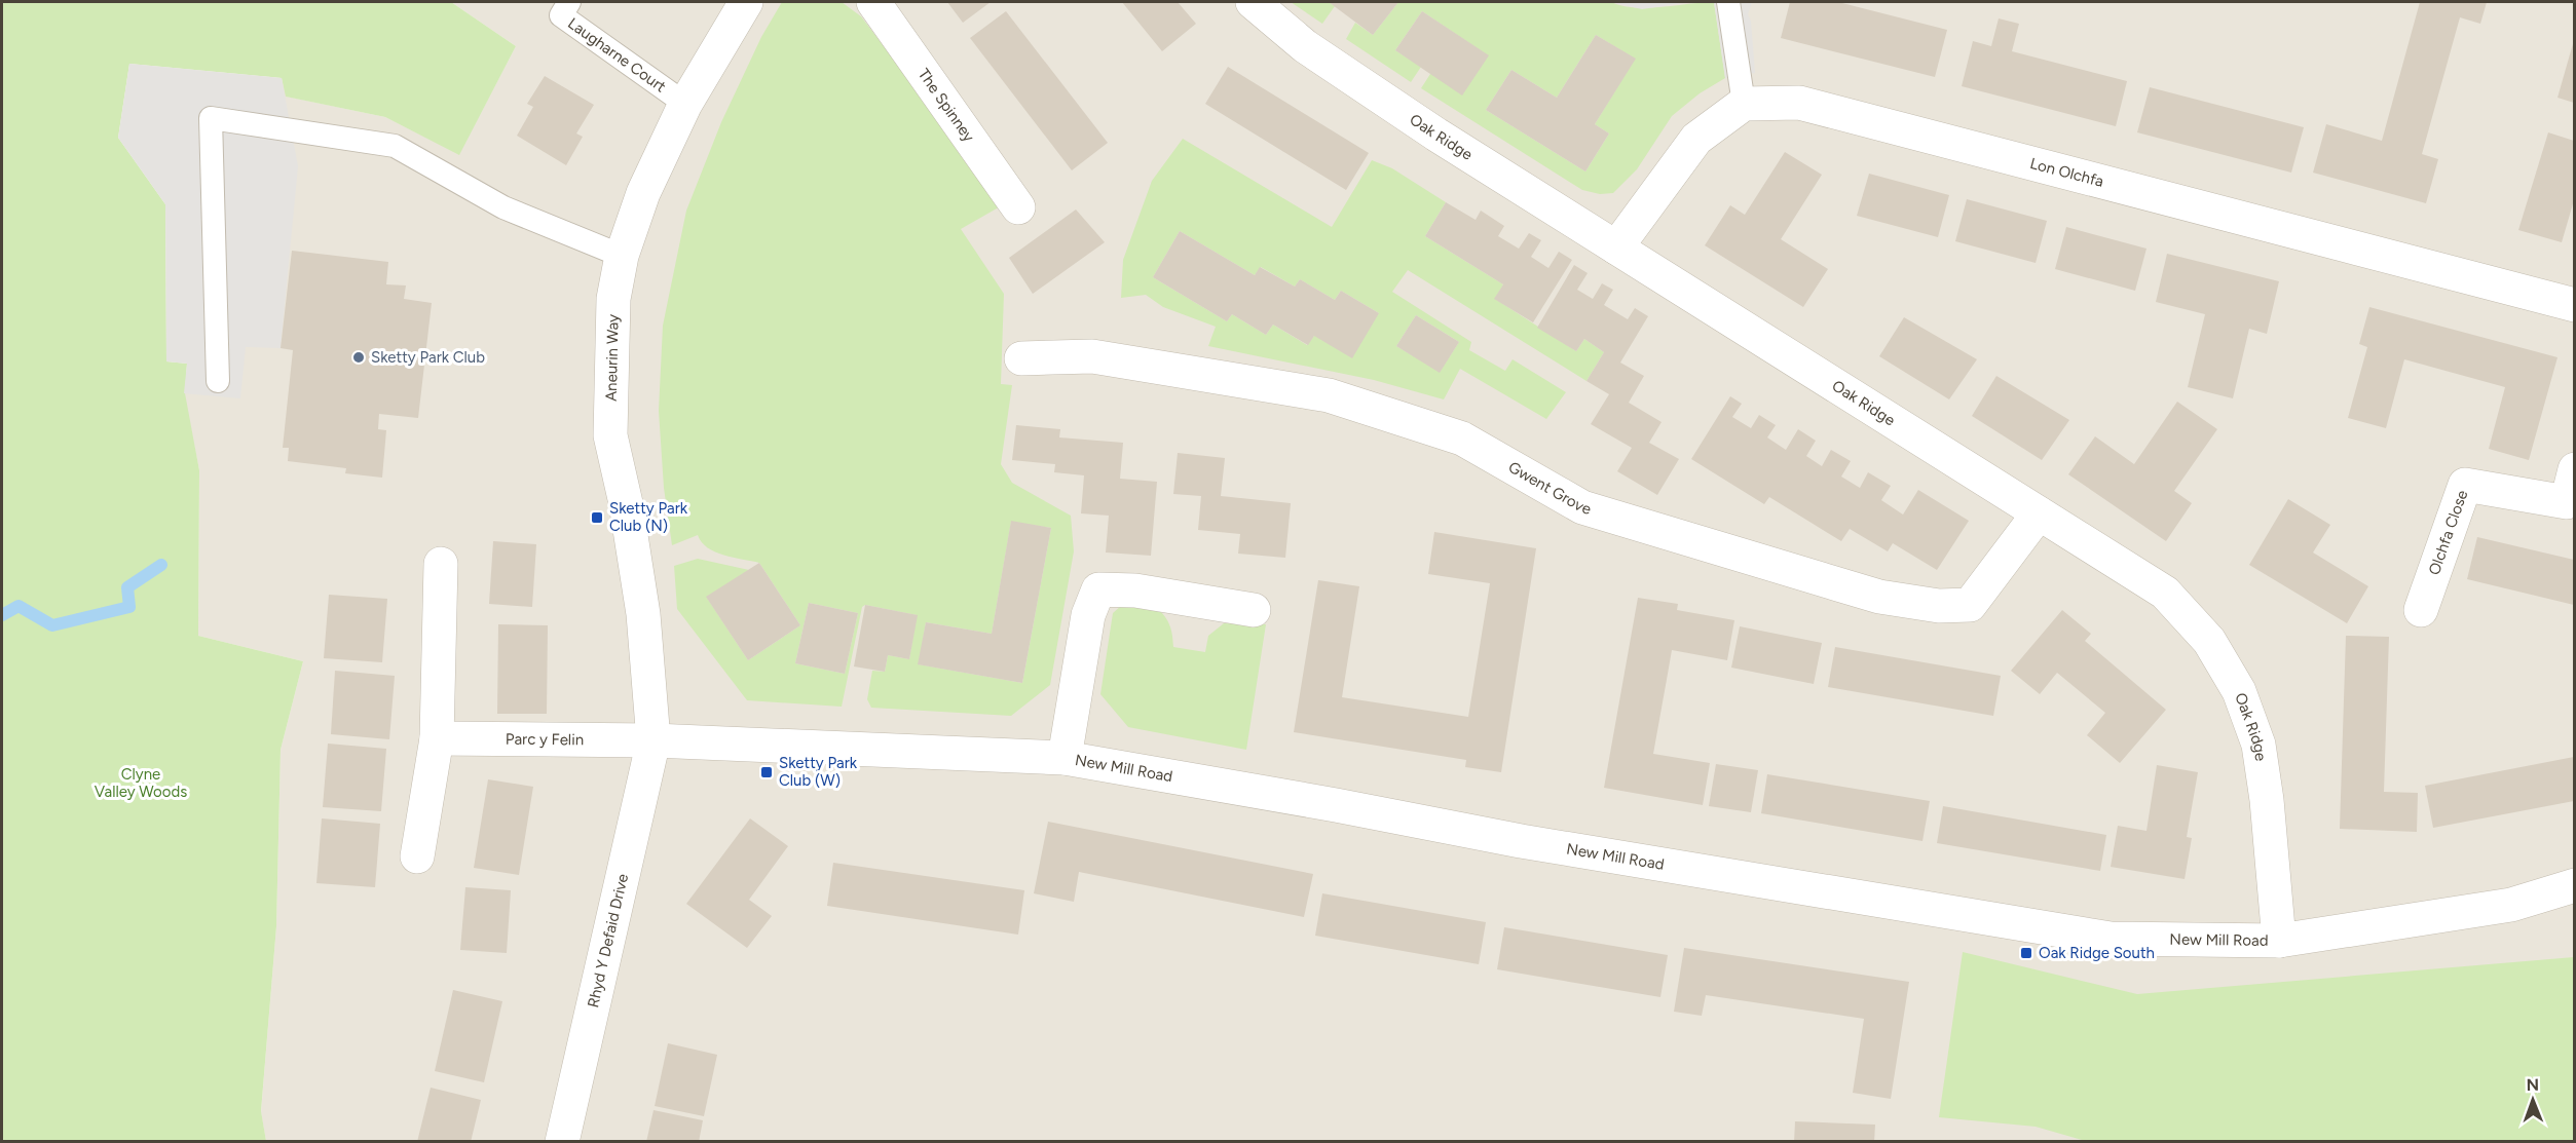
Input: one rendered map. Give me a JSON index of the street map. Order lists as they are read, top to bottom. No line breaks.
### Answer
{"streets":{"street":["The Spinney","Oak Ridge","Lon Olchfa","Aneurin Way","Gwent Grove","Olchfa Close","Parc y Felin","New Mill Road","Rhyd Y Defaid Drive"],"lane":["Laugharne Court"]},"crossings":[["Laugharne Court","Aneurin Way"],["Oak Ridge","Gwent Grove"],["Oak Ridge","New Mill Road"],["Aneurin Way","Parc y Felin"],["Aneurin Way","New Mill Road"],["Aneurin Way","Rhyd Y Defaid Drive"],["Parc y Felin","New Mill Road"],["Parc y Felin","Rhyd Y Defaid Drive"],["New Mill Road","Rhyd Y Defaid Drive"]],"parks":["Clyne Valley Woods"],"places":{"other":["Sketty Park Club"],"transit":["Sketty Park Club (N)","Sketty Park Club (W)","Oak Ridge South"]},"north":"top"}
